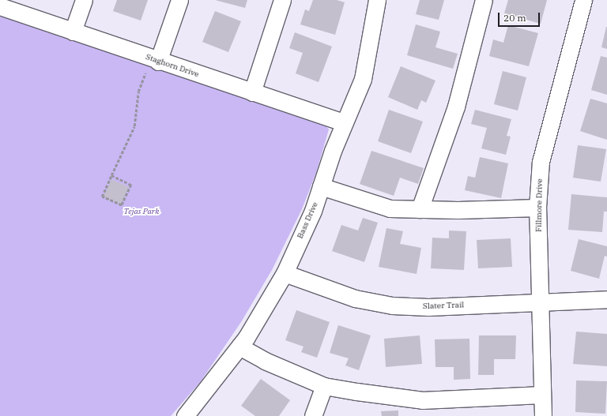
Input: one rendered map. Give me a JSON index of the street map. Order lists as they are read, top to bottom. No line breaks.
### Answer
{"streets":{"street":["Staghorn Drive","Fillmore Drive","Bass Drive","Slater Trail"]},"crossings":[["Staghorn Drive","Bass Drive"],["Fillmore Drive","Slater Trail"],["Bass Drive","Slater Trail"]],"parks":["Tejas Park"],"scale_bar":"20 m"}
